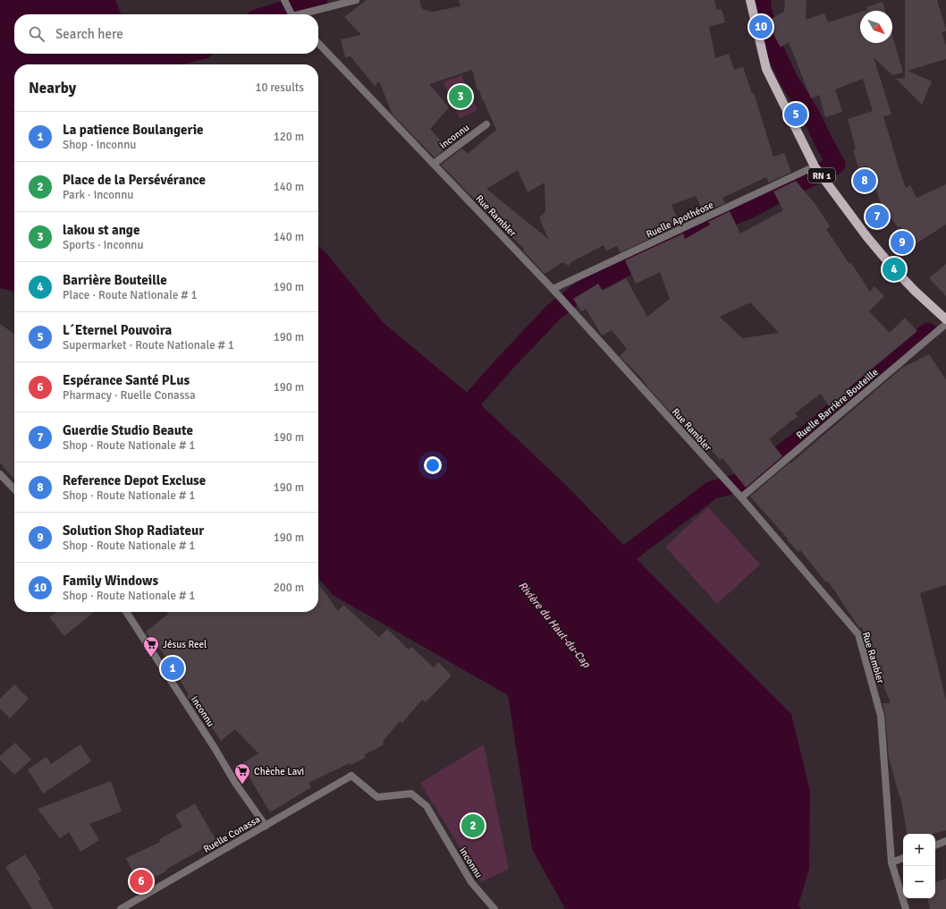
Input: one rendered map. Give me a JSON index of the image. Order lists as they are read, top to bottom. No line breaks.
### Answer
{"streets":{"main road":["RN 1"],"street":["inconnu","Rue Rambler","Ruelle Apothéose","Ruelle Barrière Bouteille","Ruelle Conassa"]},"crossings":[["inconnu","Rue Rambler"],["inconnu","Ruelle Conassa"],["RN 1","Ruelle Apothéose"],["Rue Rambler","Ruelle Apothéose"],["Rue Rambler","Ruelle Barrière Bouteille"]],"water":["Rivière du Haut-du-Cap"],"places":{"supermarket":["Jésus Reel","Chèche Lavi"]},"north":"bottom right","page":{"pins":["10","3","5","8","7","9","4","1","2","6"],"search":"Search here","heading":["Nearby","10 results"],"list":[{"mark":"1","name":"La patience Boulangerie","note":"Shop · inconnu","value":"120 m"},{"mark":"2","name":"Place de la Persévérance","note":"Park · inconnu","value":"140 m"},{"mark":"3","name":"lakou st ange","note":"Sports · inconnu","value":"140 m"},{"mark":"4","name":"Barrière Bouteille","note":"Place · Route Nationale # 1","value":"190 m"},{"mark":"5","name":"L´Eternel Pouvoira","note":"Supermarket · Route Nationale # 1","value":"190 m"},{"mark":"6","name":"Espérance Santé PLus","note":"Pharmacy · Ruelle Conassa","value":"190 m"},{"mark":"7","name":"Guerdie Studio Beaute","note":"Shop · Route Nationale # 1","value":"190 m"},{"mark":"8","name":"Reference Depot Excluse","note":"Shop · Route Nationale # 1","value":"190 m"},{"mark":"9","name":"Solution Shop Radiateur","note":"Shop · Route Nationale # 1","value":"190 m"},{"mark":"10","name":"Family Windows","note":"Shop · Route Nationale # 1","value":"200 m"}],"map_buttons":["+","−"]}}
